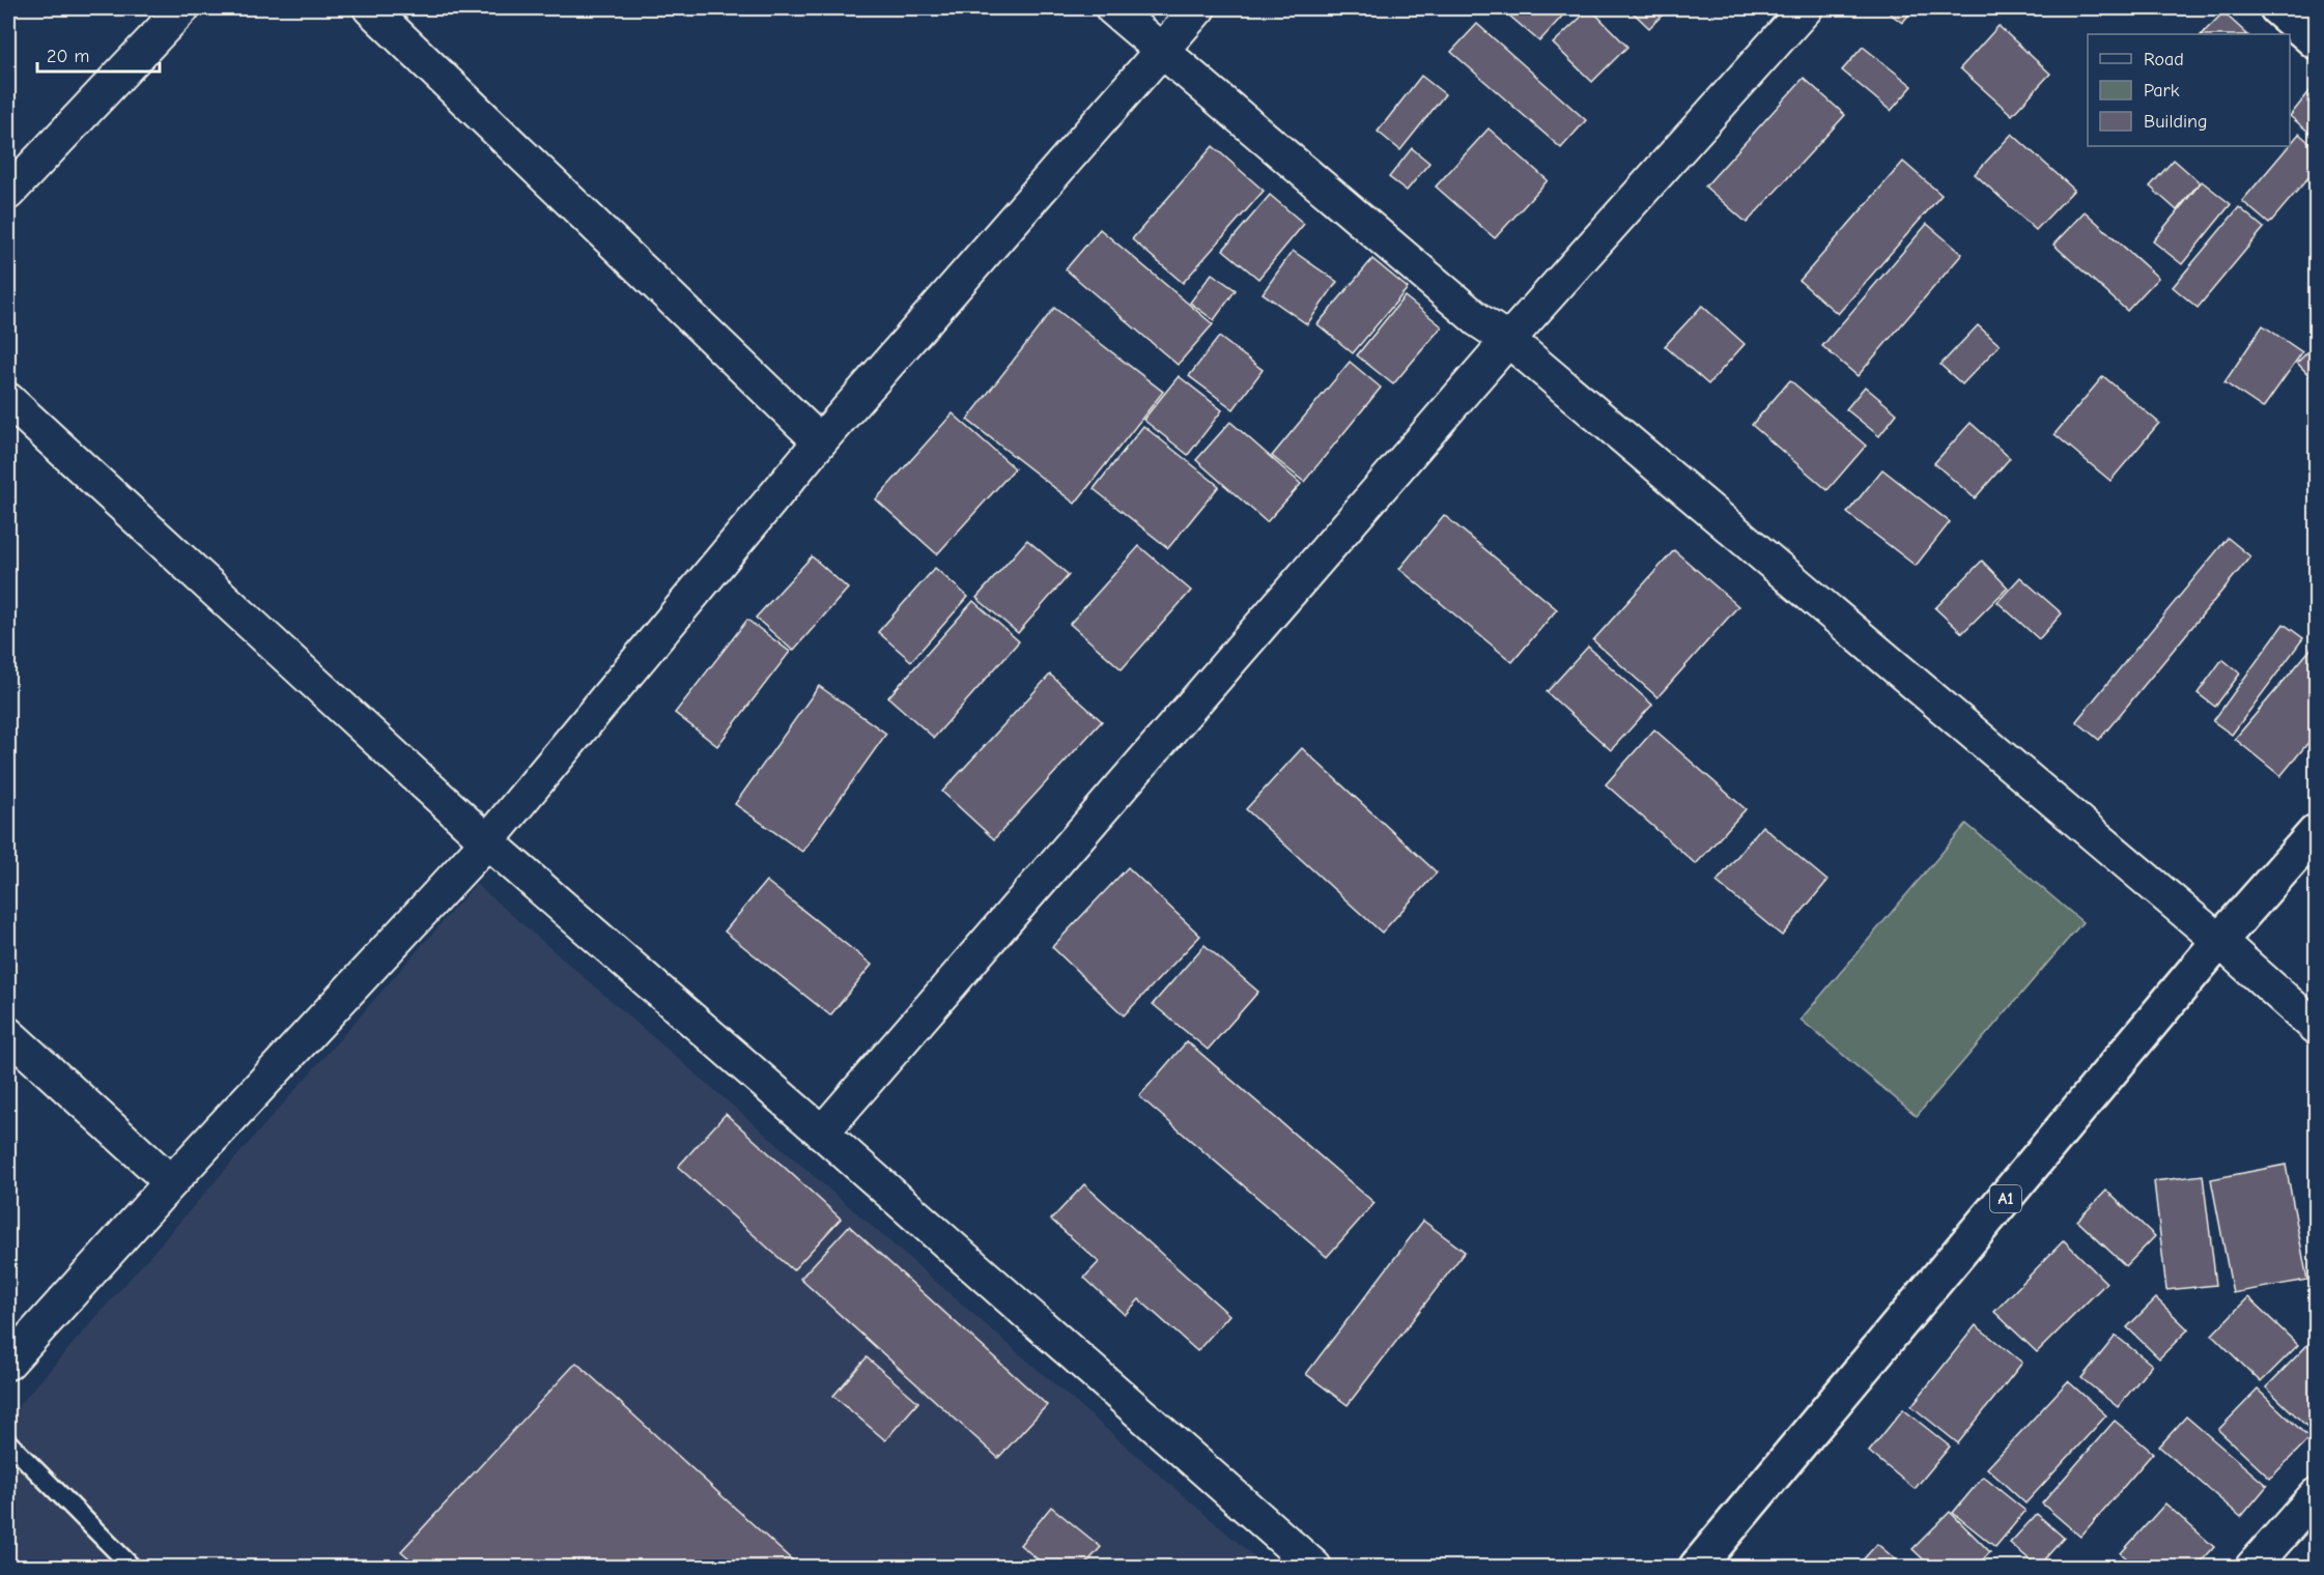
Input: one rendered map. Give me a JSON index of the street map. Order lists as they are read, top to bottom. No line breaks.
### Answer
{"streets":{"main road":["A1"]},"legend":["Road","Park","Building"],"scale_bar":"20 m"}
